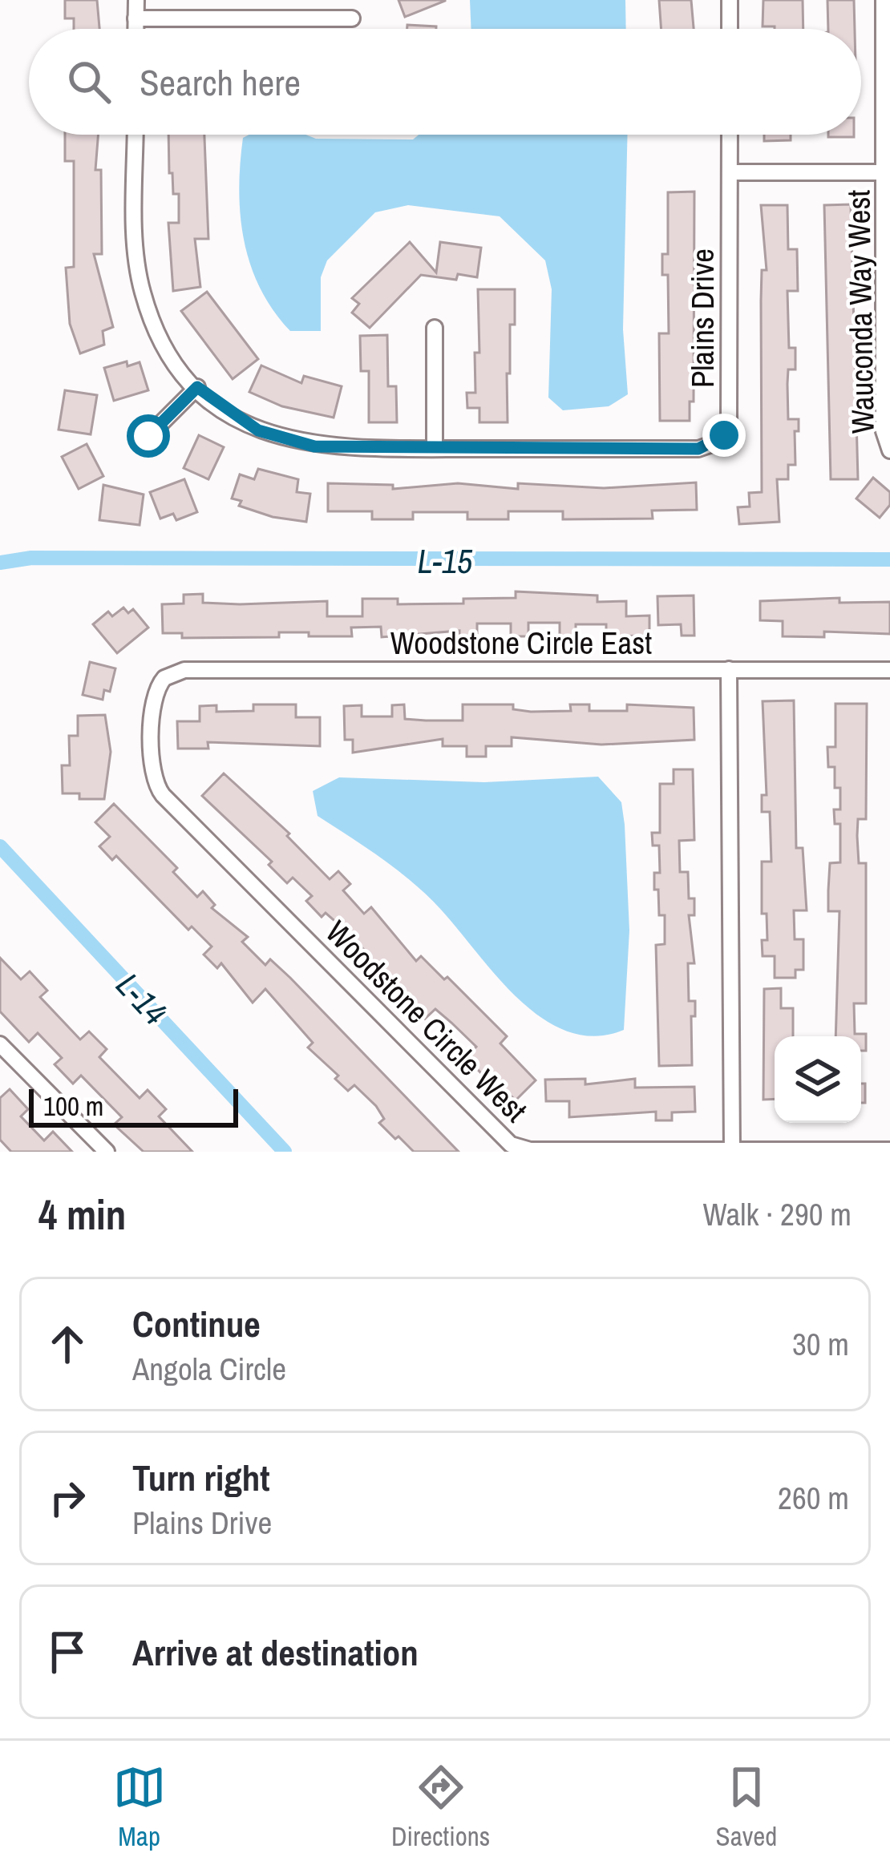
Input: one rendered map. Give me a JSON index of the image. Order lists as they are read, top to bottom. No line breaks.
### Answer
{"streets":{"street":["Wauconda Way West","Plains Drive","Woodstone Circle East","Woodstone Circle West"]},"crossings":[["Woodstone Circle East","Woodstone Circle West"]],"water":["L-15","L-14"],"scale_bar":"100 m","page":{"search":"Search here","scale":"100 m","heading":["4 min","Walk · 290 m"],"list":[["Continue","Angola Circle","30 m"],["Turn right","Plains Drive","260 m"],"Arrive at destination"],"nav":["Map","Directions","Saved"]}}
